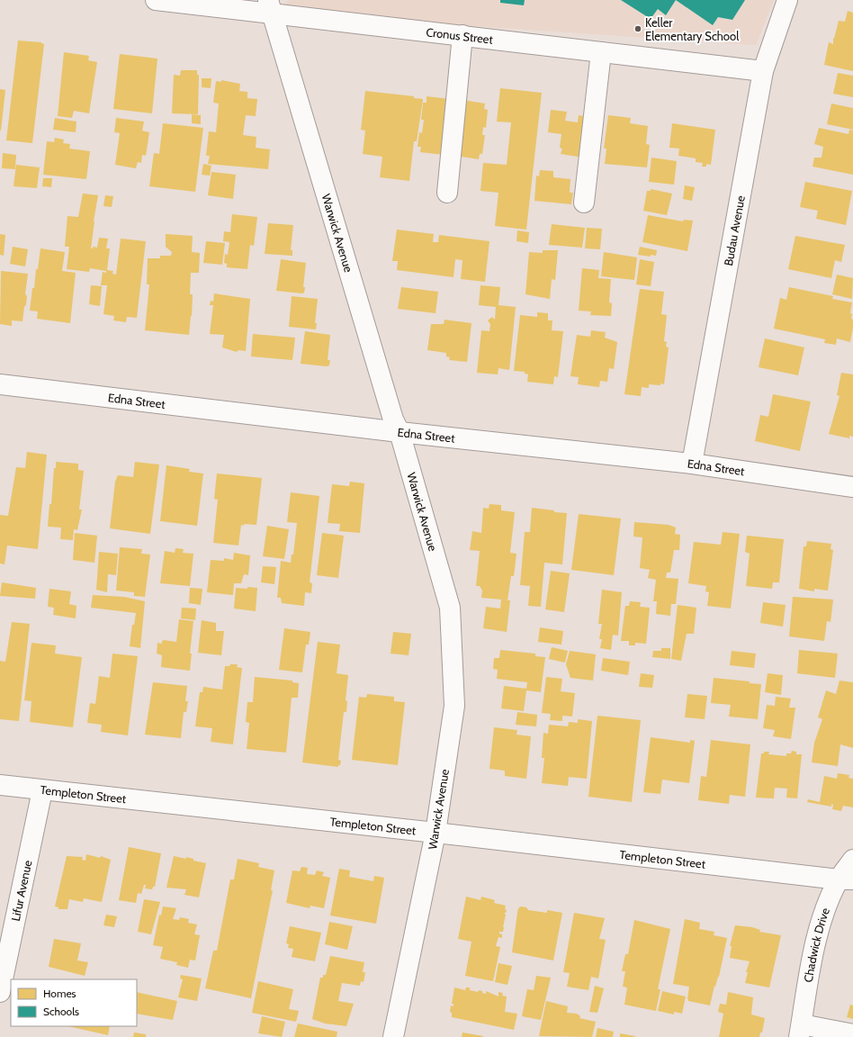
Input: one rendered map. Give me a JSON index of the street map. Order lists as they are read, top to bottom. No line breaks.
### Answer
{"streets":{"street":["Cronus Street","Budau Avenue","Warwick Avenue","Edna Street","Templeton Street","Lifur Avenue","Chadwick Drive"]},"crossings":[["Cronus Street","Budau Avenue"],["Cronus Street","Warwick Avenue"],["Budau Avenue","Edna Street"],["Warwick Avenue","Edna Street"],["Warwick Avenue","Templeton Street"],["Templeton Street","Lifur Avenue"],["Templeton Street","Chadwick Drive"]],"places":["Keller Elementary School"],"legend":["Homes","Schools"]}
